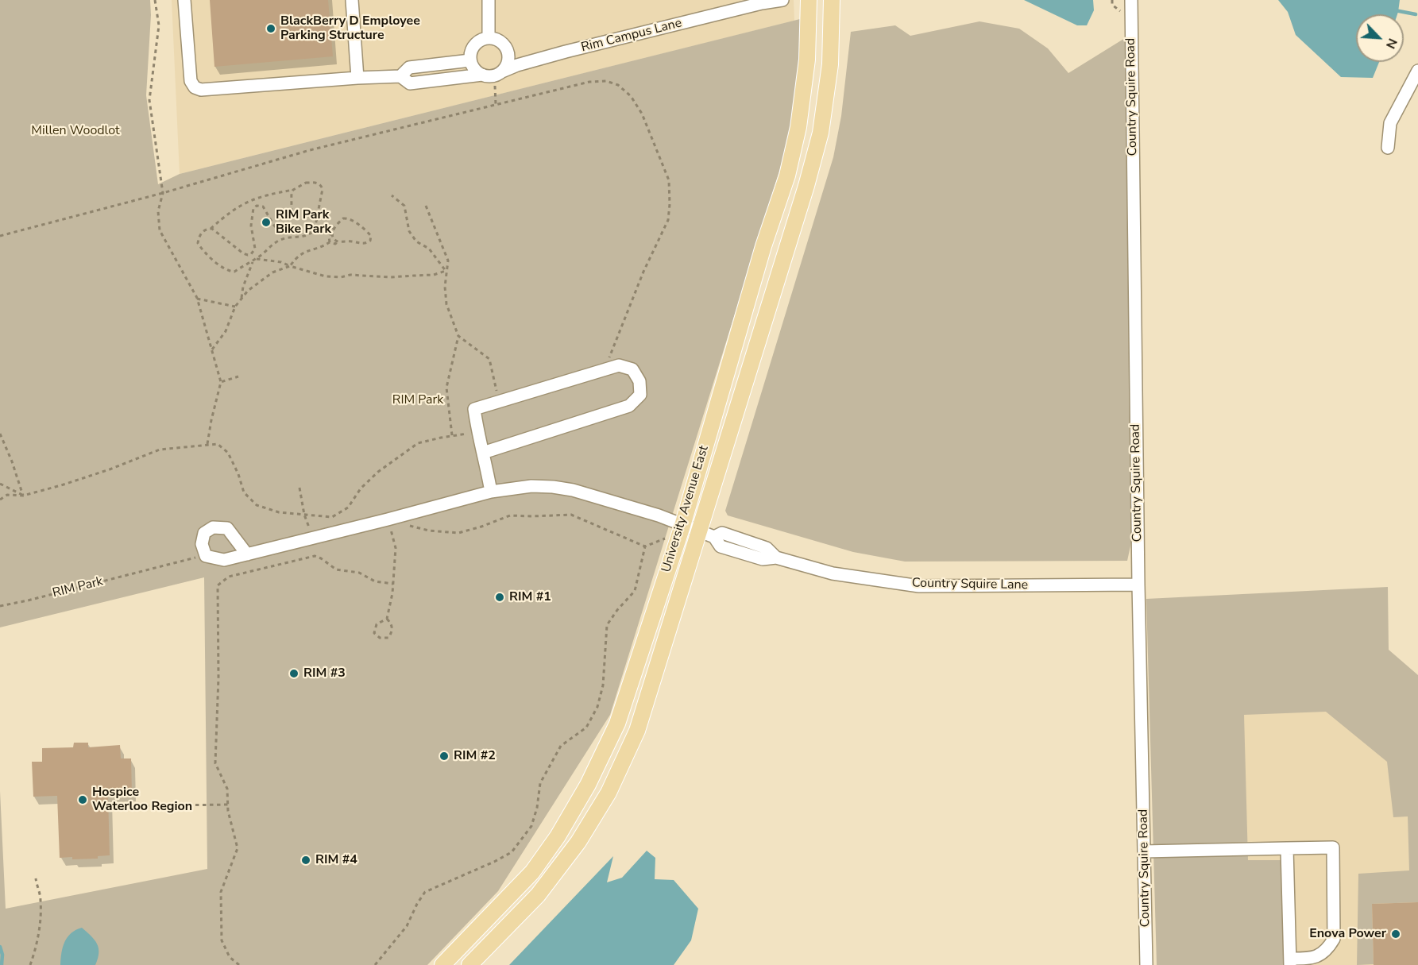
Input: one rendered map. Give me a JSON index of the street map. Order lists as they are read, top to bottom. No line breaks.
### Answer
{"streets":{"main road":["University Avenue East"],"street":["Rim Campus Lane","Country Squire Road","Country Squire Lane"],"path":["RIM Park"]},"crossings":[["Country Squire Road","Country Squire Lane"],["University Avenue East","Country Squire Lane"]],"parks":["Millen Woodlot","RIM Park"],"places":["BlackBerry D Employee Parking Structure","RIM Park Bike Park","RIM #1","RIM #3","RIM #2","Hospice Waterloo Region","RIM #4","Enova Power"],"north":"bottom right"}
